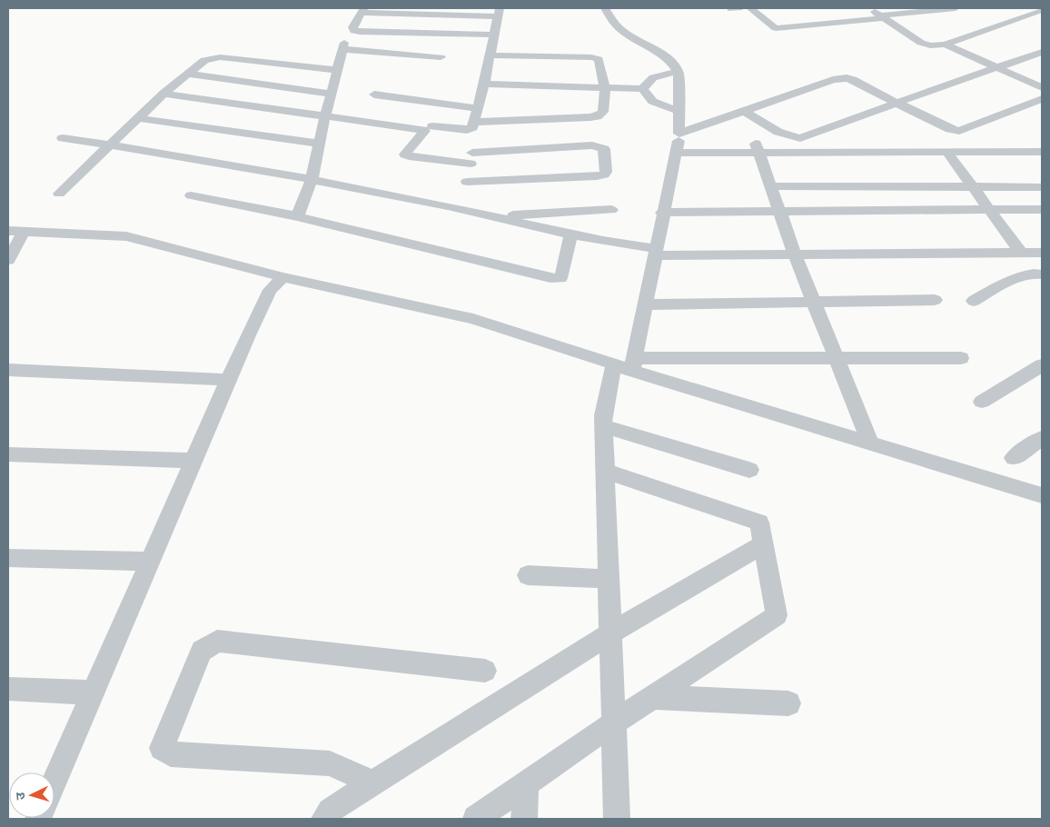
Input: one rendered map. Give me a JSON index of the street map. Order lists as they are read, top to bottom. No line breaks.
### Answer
{"north":"left"}
